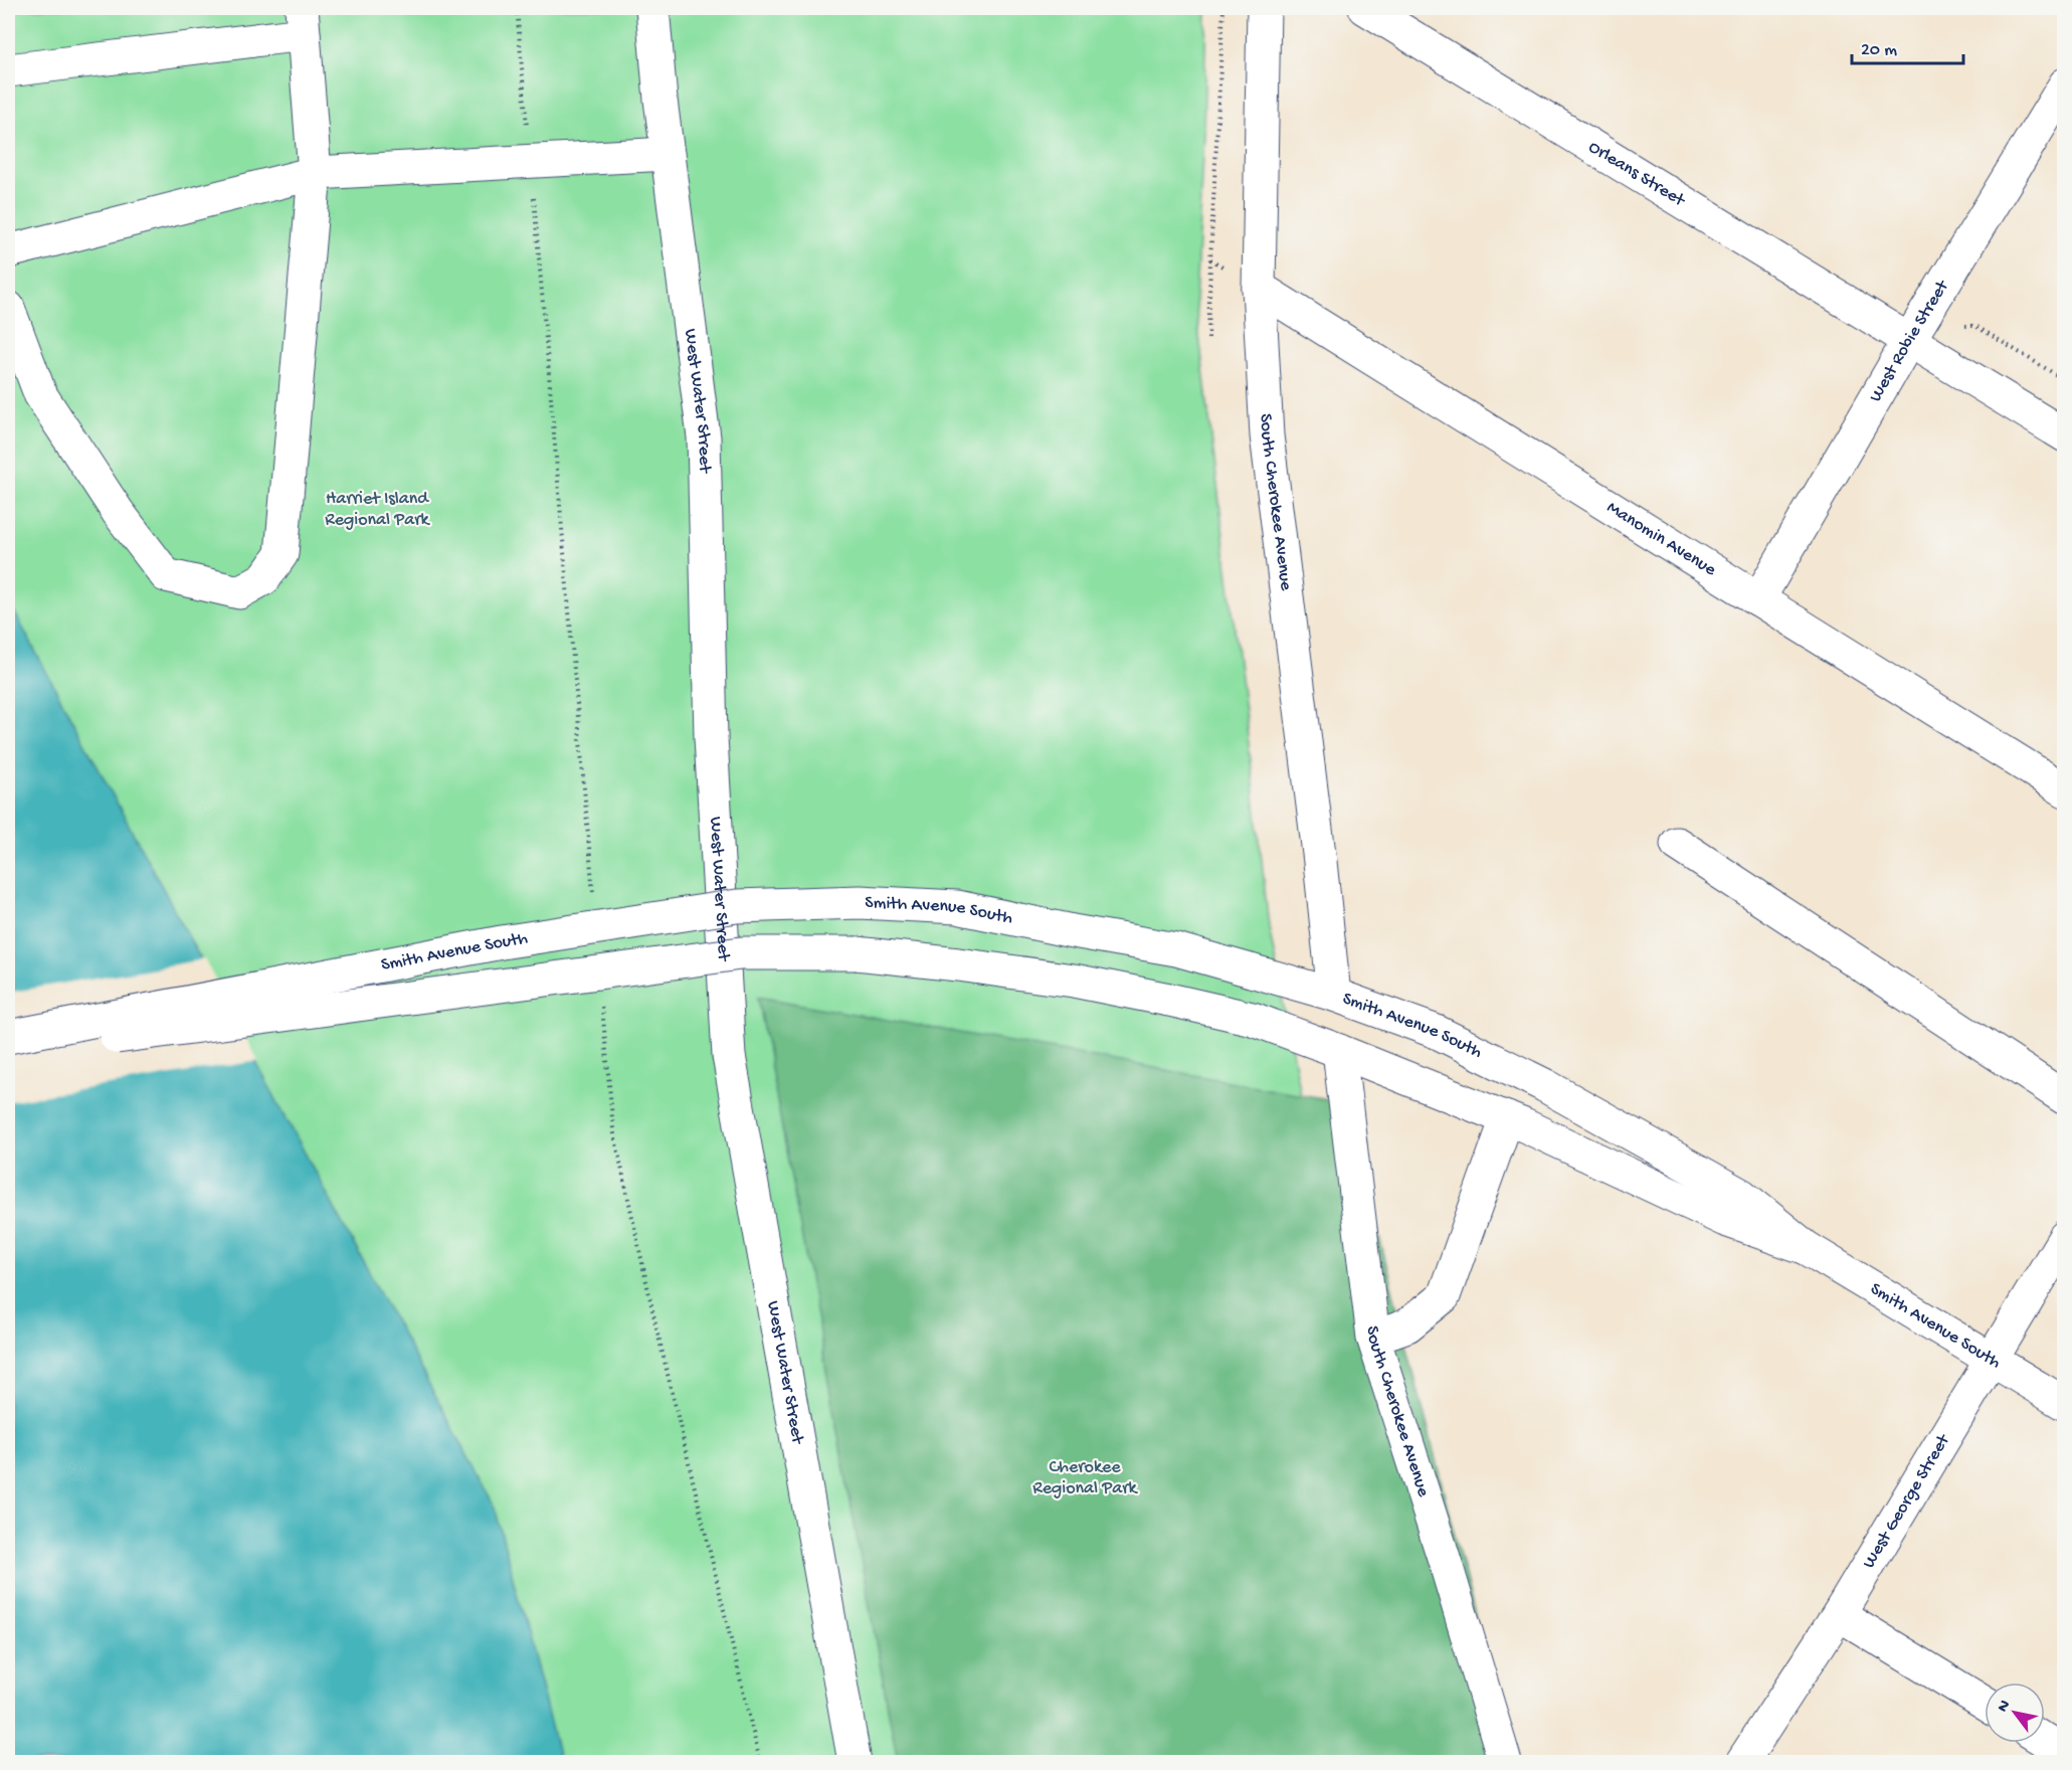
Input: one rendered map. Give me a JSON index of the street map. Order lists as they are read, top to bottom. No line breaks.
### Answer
{"streets":{"street":["Orleans Street","West Robie Street","West Water Street","South Cherokee Avenue","Manomin Avenue","Smith Avenue South","West George Street"]},"crossings":[["Orleans Street","West Robie Street"],["West Robie Street","Manomin Avenue"],["South Cherokee Avenue","Manomin Avenue"],["South Cherokee Avenue","Smith Avenue South"],["Smith Avenue South","West George Street"]],"parks":["Harriet Island Regional Park","Cherokee Regional Park"],"scale_bar":"20 m","north":"top left"}
